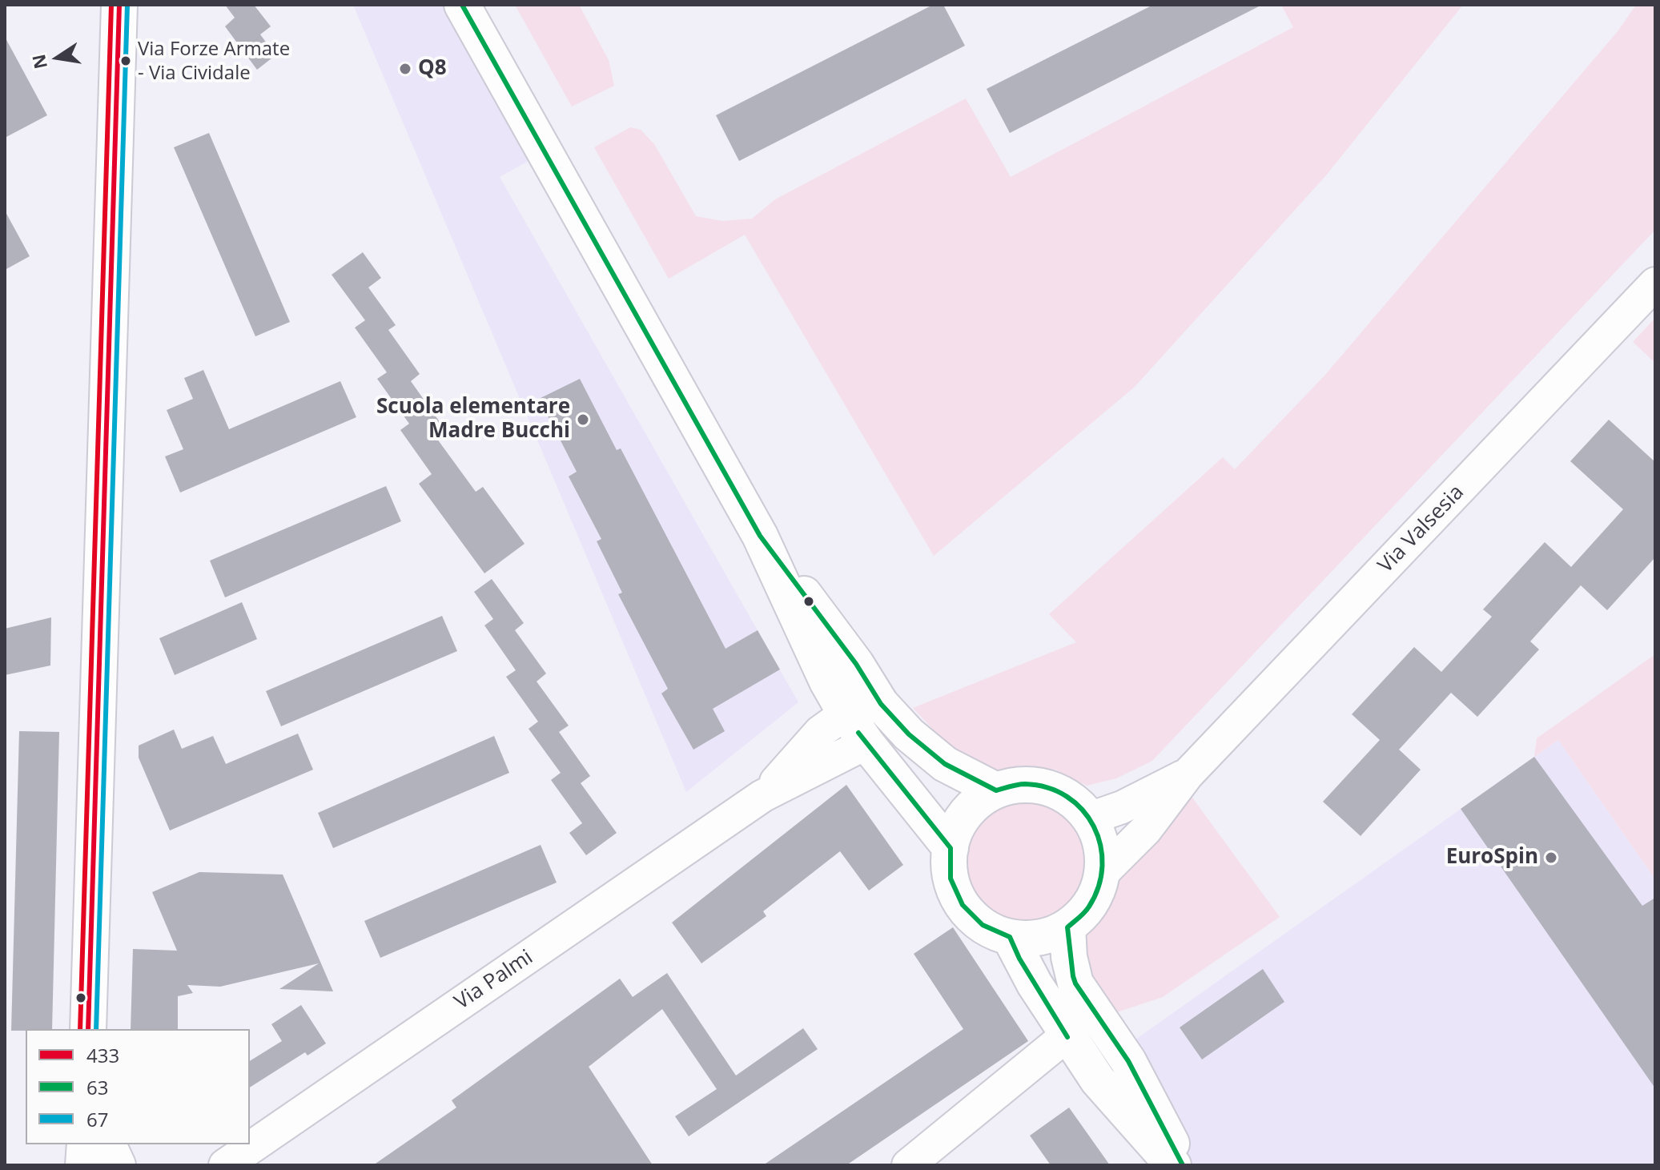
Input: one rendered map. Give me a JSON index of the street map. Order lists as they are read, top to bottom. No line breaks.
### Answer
{"streets":{"street":["Via Valsesia","Via Palmi"]},"places":["Via Forze Armate - Via Cividale","Q8","Scuola elementare Madre Bucchi","EuroSpin"],"lines":["transit line 433","transit line 63","transit line 67"],"legend":["433","63","67"],"north":"left"}
